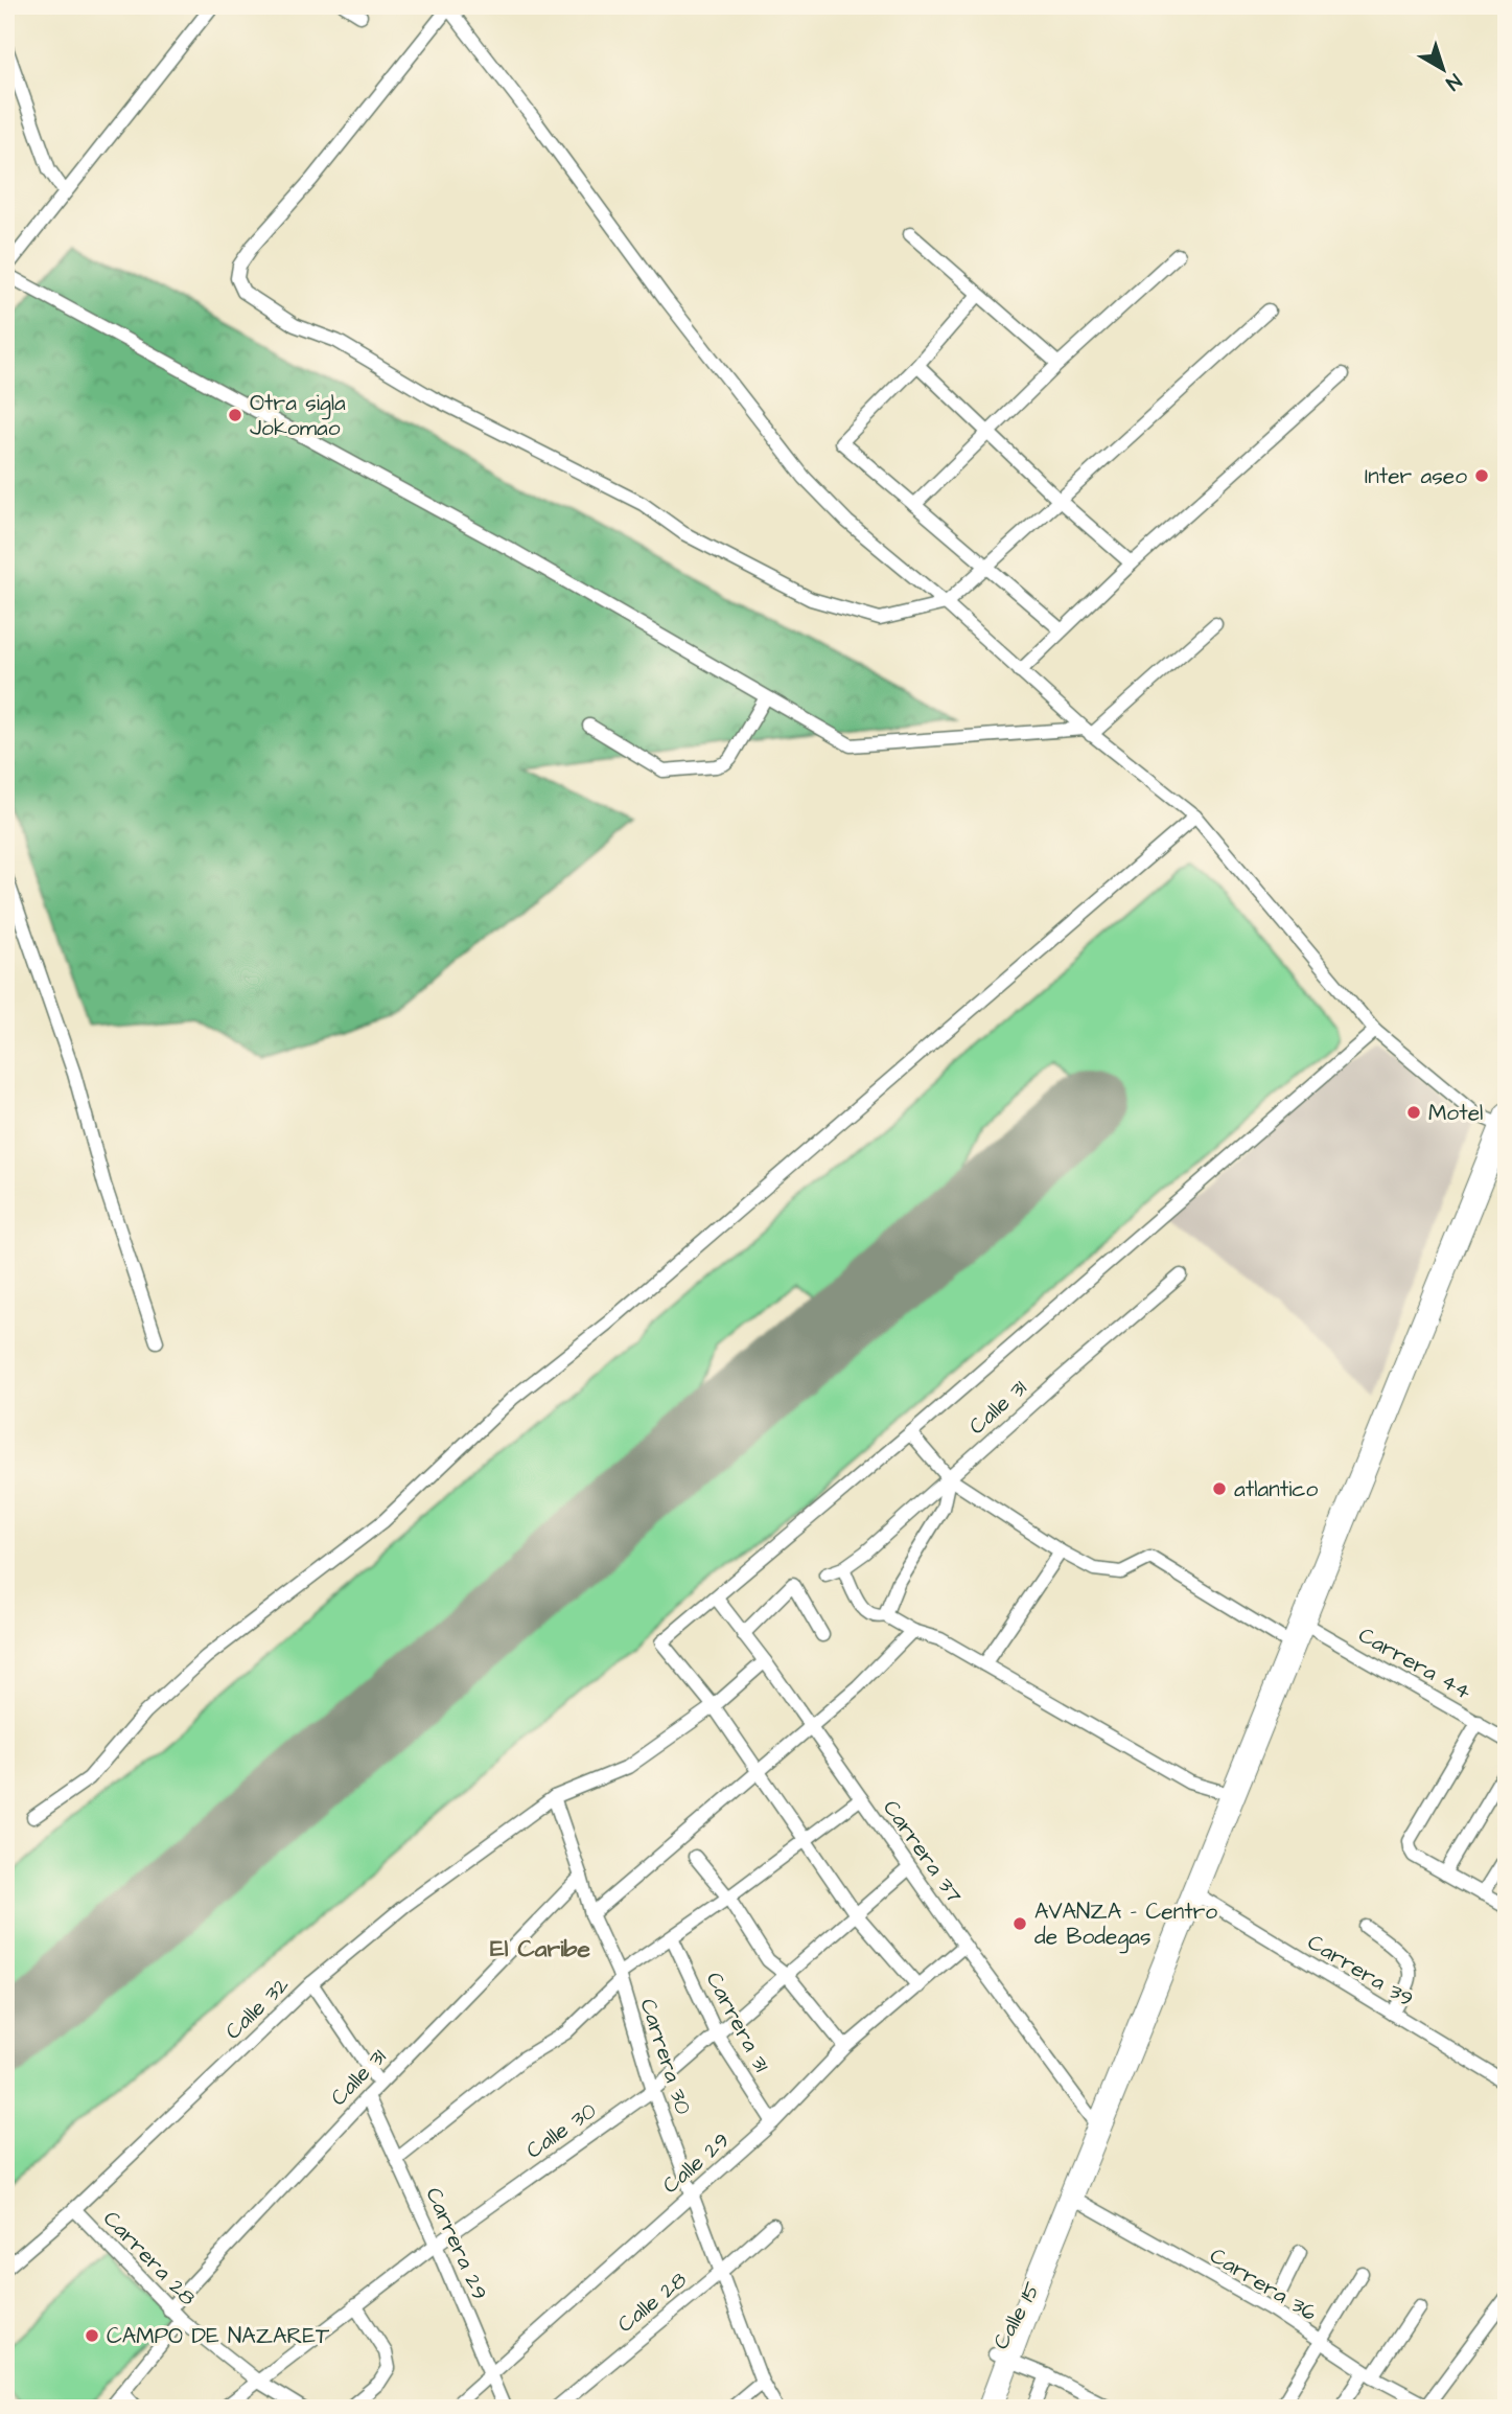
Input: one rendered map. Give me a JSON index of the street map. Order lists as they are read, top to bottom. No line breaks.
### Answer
{"streets":{"highway":["Calle 15"],"street":["Calle 31","Carrera 44","Carrera 37","Carrera 39","Calle 32","Carrera 31","Carrera 30","Calle 30","Calle 29","Carrera 29","Carrera 28","Carrera 36","Calle 28"]},"crossings":[["Calle 31","Carrera 30"],["Calle 31","Carrera 29"],["Calle 31","Carrera 28"],["Carrera 44","Calle 15"],["Carrera 37","Calle 32"],["Carrera 37","Calle 30"],["Carrera 37","Calle 29"],["Carrera 37","Calle 15"],["Carrera 39","Calle 15"],["Calle 32","Carrera 30"],["Calle 32","Carrera 28"],["Carrera 31","Calle 30"],["Carrera 31","Calle 29"],["Carrera 30","Calle 30"],["Carrera 30","Calle 29"],["Carrera 30","Calle 28"],["Calle 30","Carrera 29"],["Calle 30","Carrera 28"],["Calle 29","Carrera 29"],["Carrera 36","Calle 15"]],"districts":["El Caribe"],"places":["Otra sigla Jokomao","Inter aseo","Motel","atlantico","AVANZA - Centro de Bodegas","CAMPO DE NAZARET"],"north":"bottom right"}
